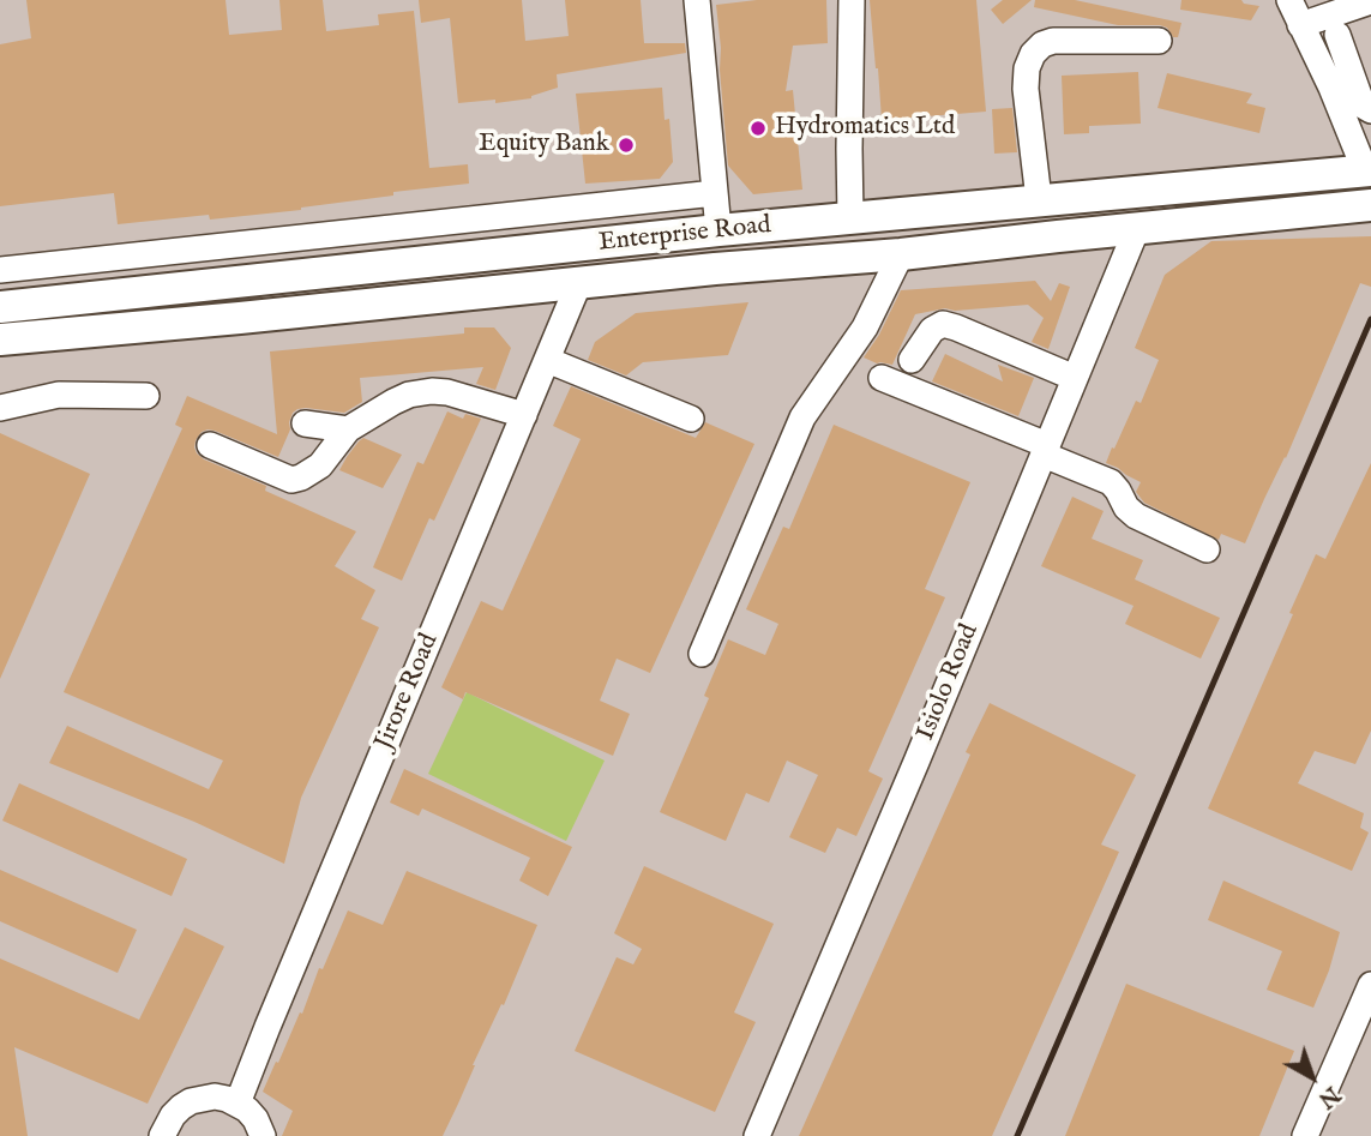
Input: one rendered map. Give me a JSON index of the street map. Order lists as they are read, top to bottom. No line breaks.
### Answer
{"streets":{"main road":["Enterprise Road"],"lane":["Isiolo Road","Jirore Road"]},"crossings":[["Enterprise Road","Isiolo Road"],["Enterprise Road","Jirore Road"]],"places":["Hydromatics Ltd","Equity Bank"],"north":"bottom right"}
